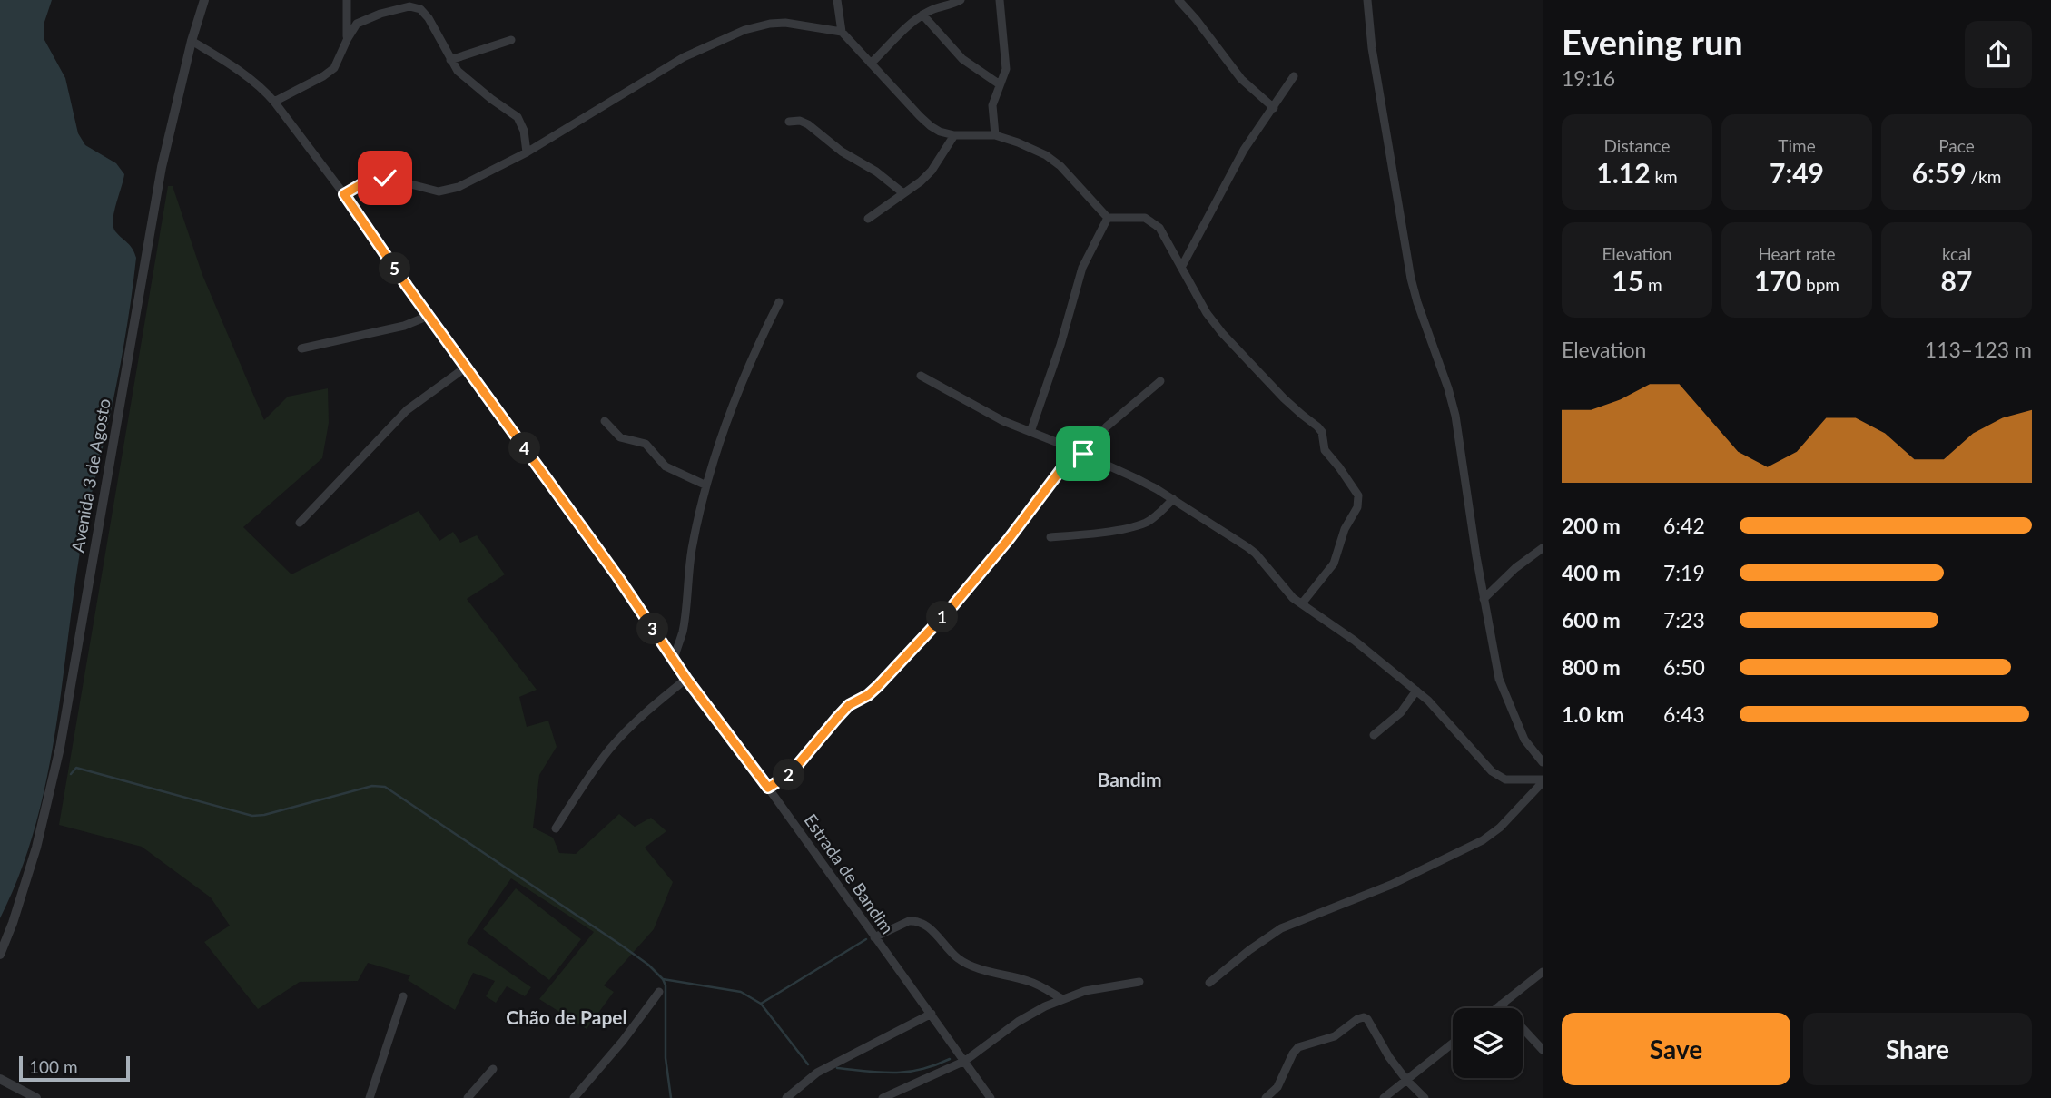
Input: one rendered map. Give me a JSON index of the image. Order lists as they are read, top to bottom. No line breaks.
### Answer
{"streets":{"street":["Avenida 3 de Agosto","Estrada de Bandim"]},"crossings":[["Avenida 3 de Agosto","Estrada de Bandim"]],"districts":["Bandim","Chão de Papel"],"scale_bar":"100 m","page":{"heading":["Evening run","19:16"],"stats":[["Distance","1.12 km"],["Time","7:49"],["Pace","6:59 /km"],["Elevation","15 m"],["Heart rate","170 bpm"],["kcal","87"]],"pins":["5","4","1","3","2"],"chart":["Elevation","113–123 m"],"list":[{"name":"200 m","note":"6:42"},{"name":"400 m","note":"7:19"},{"name":"600 m","note":"7:23"},{"name":"800 m","note":"6:50"},{"name":"1.0 km","note":"6:43"}],"buttons":["Save","Share"],"scale":"100 m"}}
